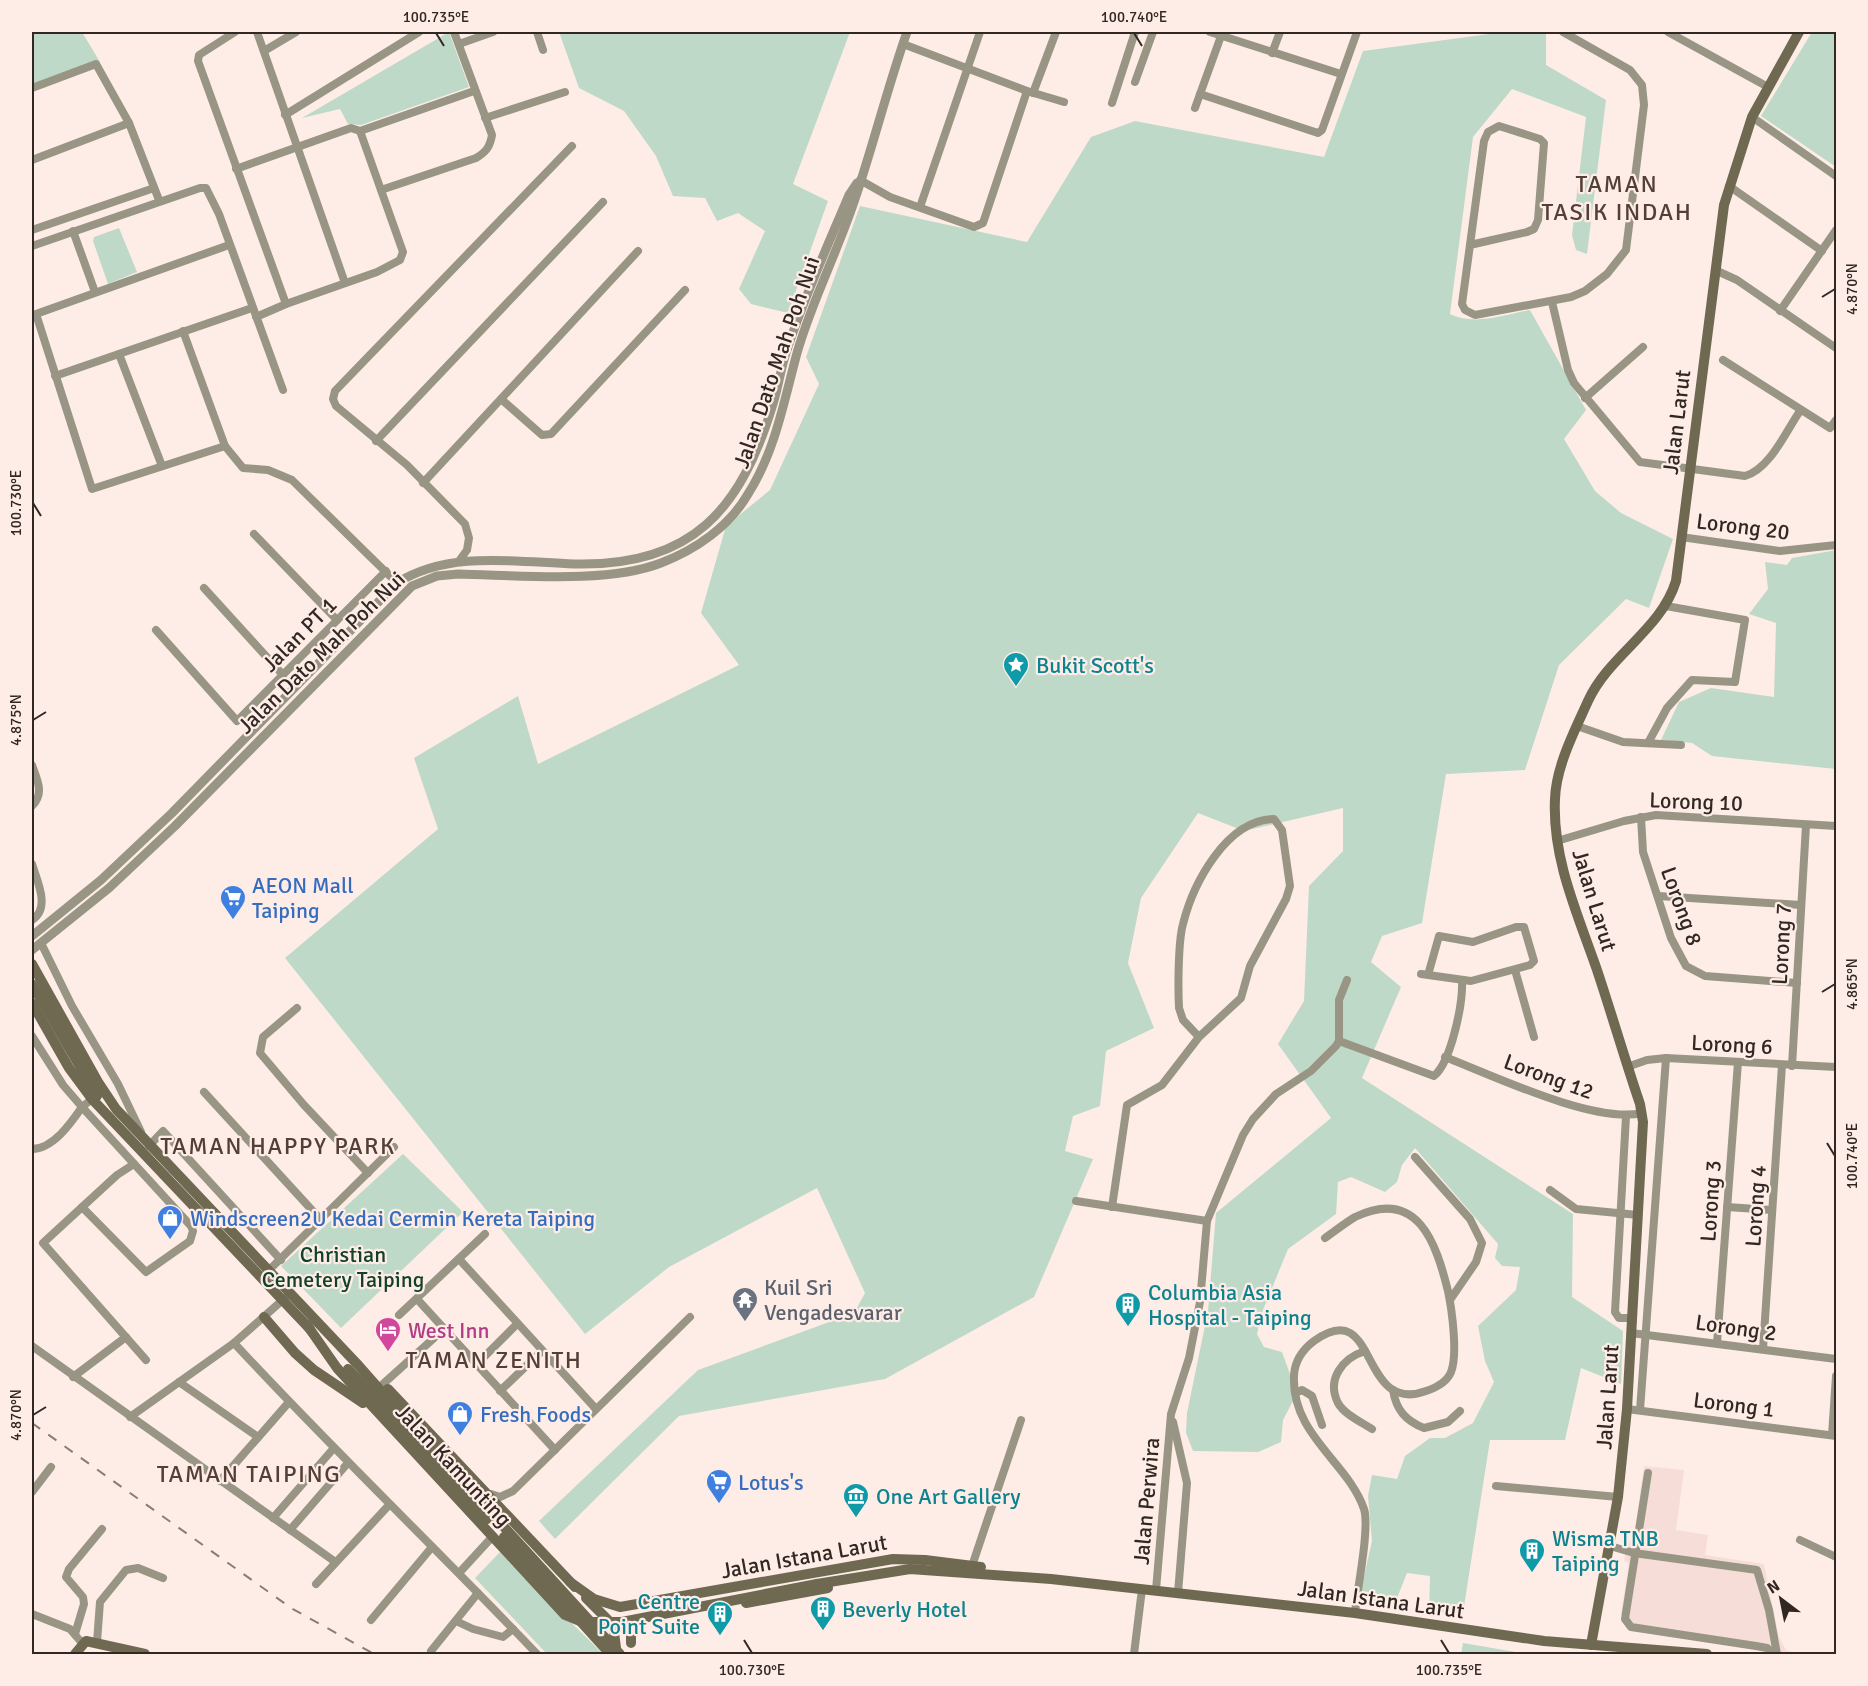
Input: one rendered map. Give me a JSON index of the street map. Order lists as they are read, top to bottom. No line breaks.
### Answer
{"streets":{"main road":["Jalan Larut","Jalan Kamunting","Jalan Istana Larut"],"street":["Jalan Dato Mah Poh Nui","Lorong 20","Jalan PT 1","Lorong 10","Lorong 8","Lorong 7","Lorong 6","Lorong 12","Lorong 3","Lorong 4","Lorong 2","Lorong 1","Jalan Perwira"]},"crossings":[["Jalan Larut","Lorong 20"],["Jalan Larut","Lorong 10"],["Jalan Larut","Lorong 6"],["Jalan Larut","Lorong 12"],["Jalan Larut","Lorong 2"],["Jalan Larut","Lorong 1"],["Jalan Larut","Jalan Istana Larut"],["Lorong 10","Lorong 8"],["Lorong 10","Lorong 7"],["Lorong 8","Lorong 7"],["Lorong 7","Lorong 6"],["Lorong 6","Lorong 3"],["Lorong 6","Lorong 4"],["Lorong 3","Lorong 2"],["Lorong 4","Lorong 2"],["Jalan Kamunting","Jalan Istana Larut"],["Jalan Perwira","Jalan Istana Larut"]],"districts":["TAMAN TASIK INDAH","TAMAN HAPPY PARK","TAMAN ZENITH","TAMAN TAIPING"],"parks":["Christian Cemetery Taiping"],"places":{"place":["Bukit Scott's"],"supermarket":["AEON Mall Taiping","Lotus's"],"shop":["Windscreen2U Kedai Cermin Kereta Taiping","Fresh Foods"],"temple":["Kuil Sri Vengadesvarar"],"building":["Columbia Asia Hospital - Taiping","Wisma TNB Taiping","Beverly Hotel","Centre Point Suite"],"hotel":["West Inn"],"museum":["One Art Gallery"]},"north":"top left","coordinates":["100.735°E","100.740°E","4.870°N","100.730°E","4.875°N","4.865°N"]}
